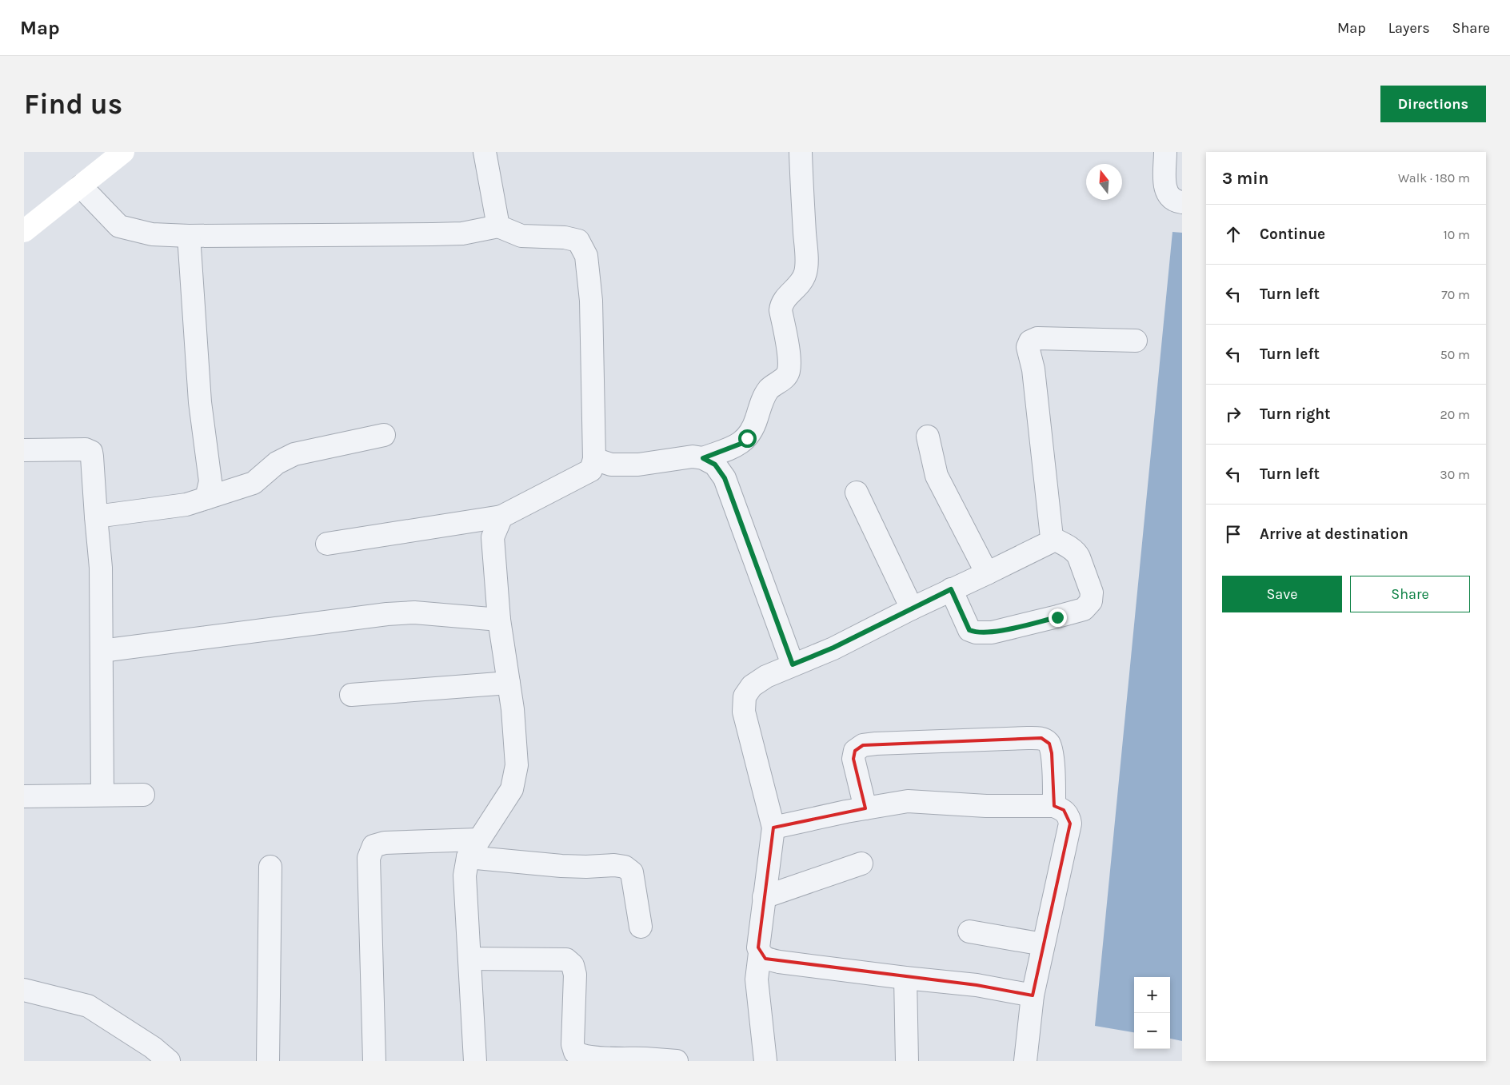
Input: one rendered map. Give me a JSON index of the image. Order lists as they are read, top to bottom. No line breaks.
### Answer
{"north":"top","page":{"header":"Map","nav":["Map","Layers","Share"],"buttons":["Directions",["Save","Share"]],"title":"Find us","heading":["3 min","Walk · 180 m"],"list":[["Continue","10 m"],["Turn left","70 m"],["Turn left","50 m"],["Turn right","20 m"],["Turn left","30 m"],"Arrive at destination"],"map_buttons":["+","−"]}}
